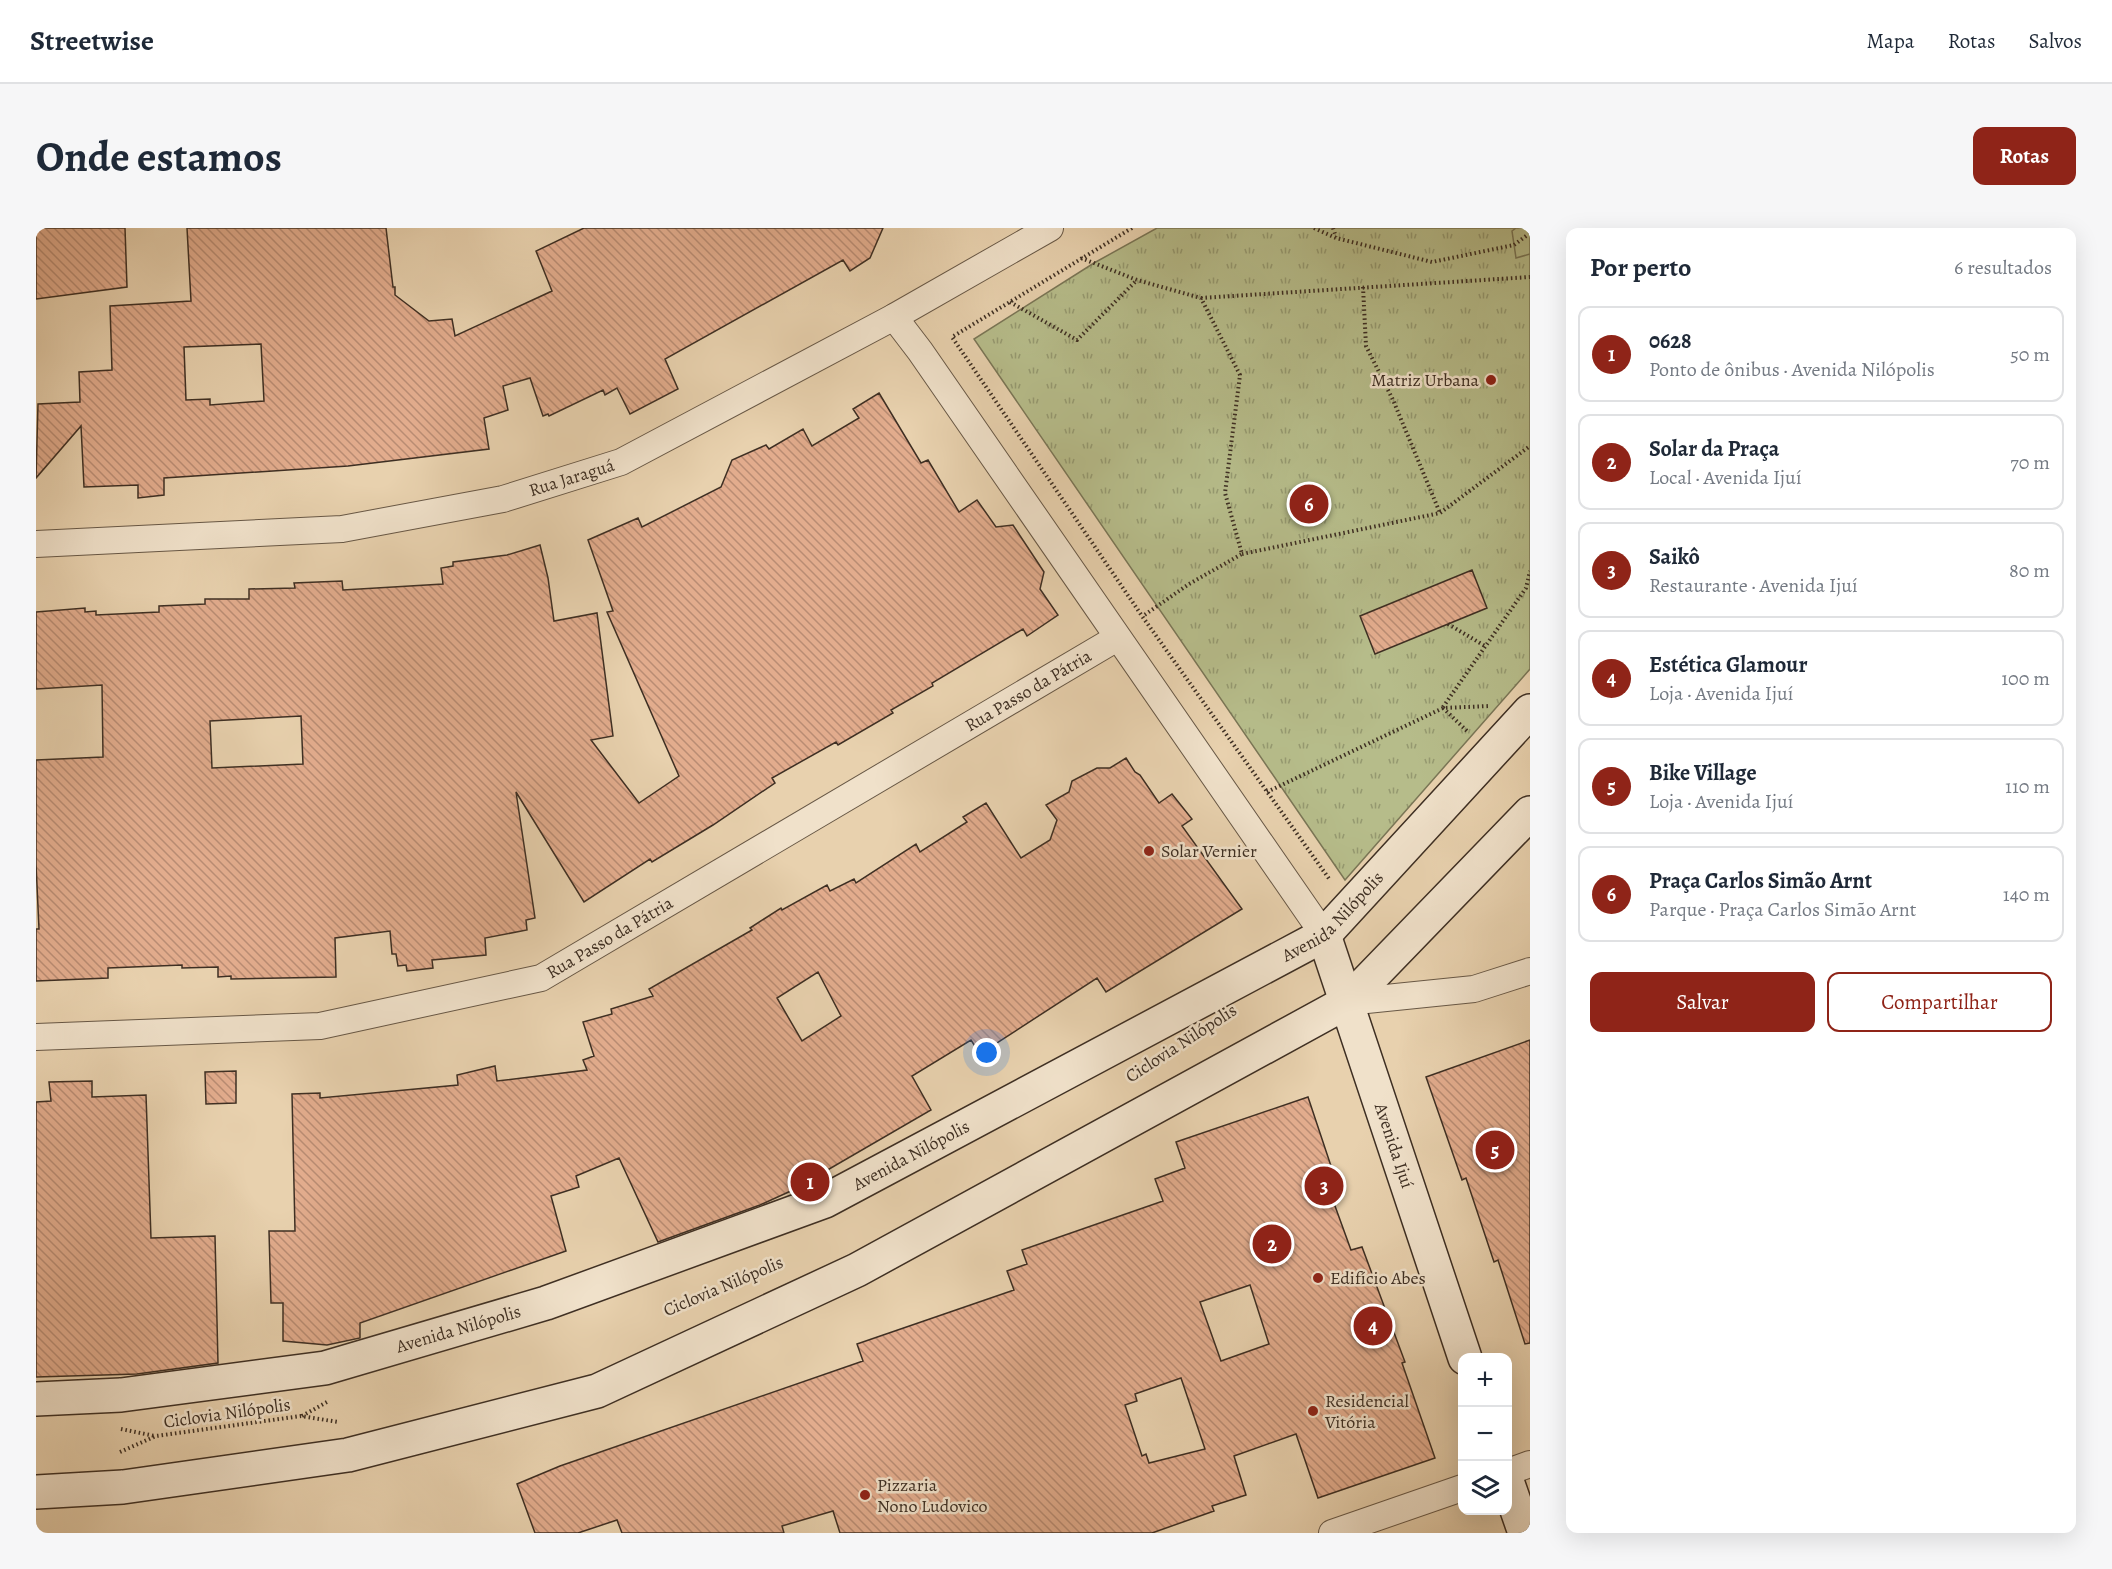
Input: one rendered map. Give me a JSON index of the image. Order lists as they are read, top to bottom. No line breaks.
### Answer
{"streets":{"main road":["Avenida Nilópolis","Avenida Ijuí"],"street":["Rua Jaraguá","Rua Passo da Pátria"],"path":["Ciclovia Nilópolis"]},"crossings":[["Avenida Nilópolis","Avenida Ijuí"]],"places":["Matriz Urbana","Solar Vernier","Edifício Abes","Residencial Vitória","Pizzaria Nono Ludovico"],"page":{"header":"Streetwise","nav":["Mapa","Rotas","Salvos"],"buttons":["Rotas",["Salvar","Compartilhar"]],"title":"Onde estamos","heading":["Por perto","6 resultados"],"list":[{"mark":"1","name":"0628","note":"Ponto de ônibus · Avenida Nilópolis","value":"50 m"},{"mark":"2","name":"Solar da Praça","note":"Local · Avenida Ijuí","value":"70 m"},{"mark":"3","name":"Saikô","note":"Restaurante · Avenida Ijuí","value":"80 m"},{"mark":"4","name":"Estética Glamour","note":"Loja · Avenida Ijuí","value":"100 m"},{"mark":"5","name":"Bike Village","note":"Loja · Avenida Ijuí","value":"110 m"},{"mark":"6","name":"Praça Carlos Simão Arnt","note":"Parque · Praça Carlos Simão Arnt","value":"140 m"}],"pins":["6","5","1","3","2","4"],"map_buttons":["+","−"]}}
